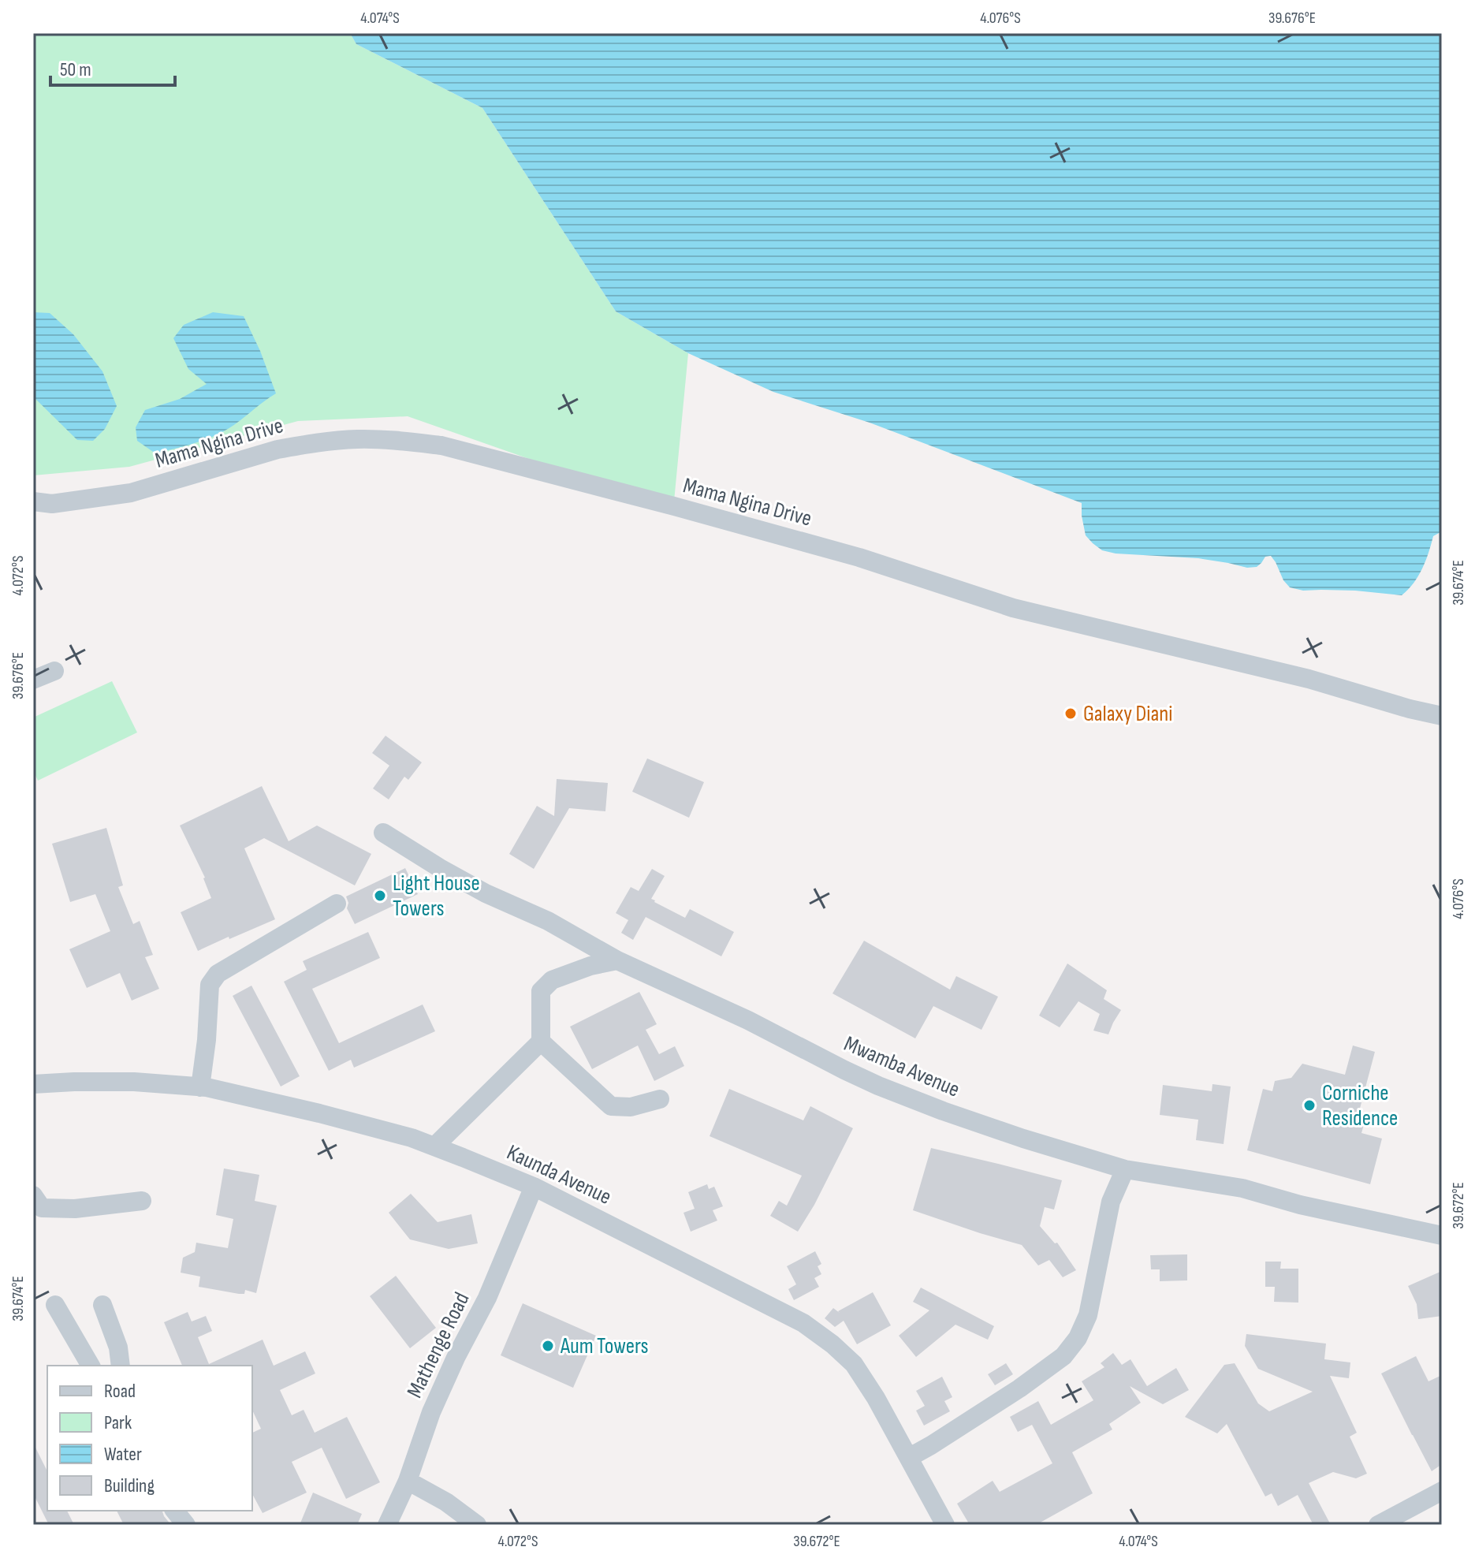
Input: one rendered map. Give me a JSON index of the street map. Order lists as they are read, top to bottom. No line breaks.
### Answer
{"streets":{"street":["Mama Ngina Drive","Mwamba Avenue","Kaunda Avenue","Mathenge Road"]},"crossings":[["Kaunda Avenue","Mathenge Road"]],"places":["Galaxy Diani","Light House Towers","Corniche Residence","Aum Towers"],"legend":["Road","Park","Water","Building"],"scale_bar":"50 m","coordinates":["4.074°S","4.076°S","39.676°E","4.072°S","39.674°E","39.672°E"]}
